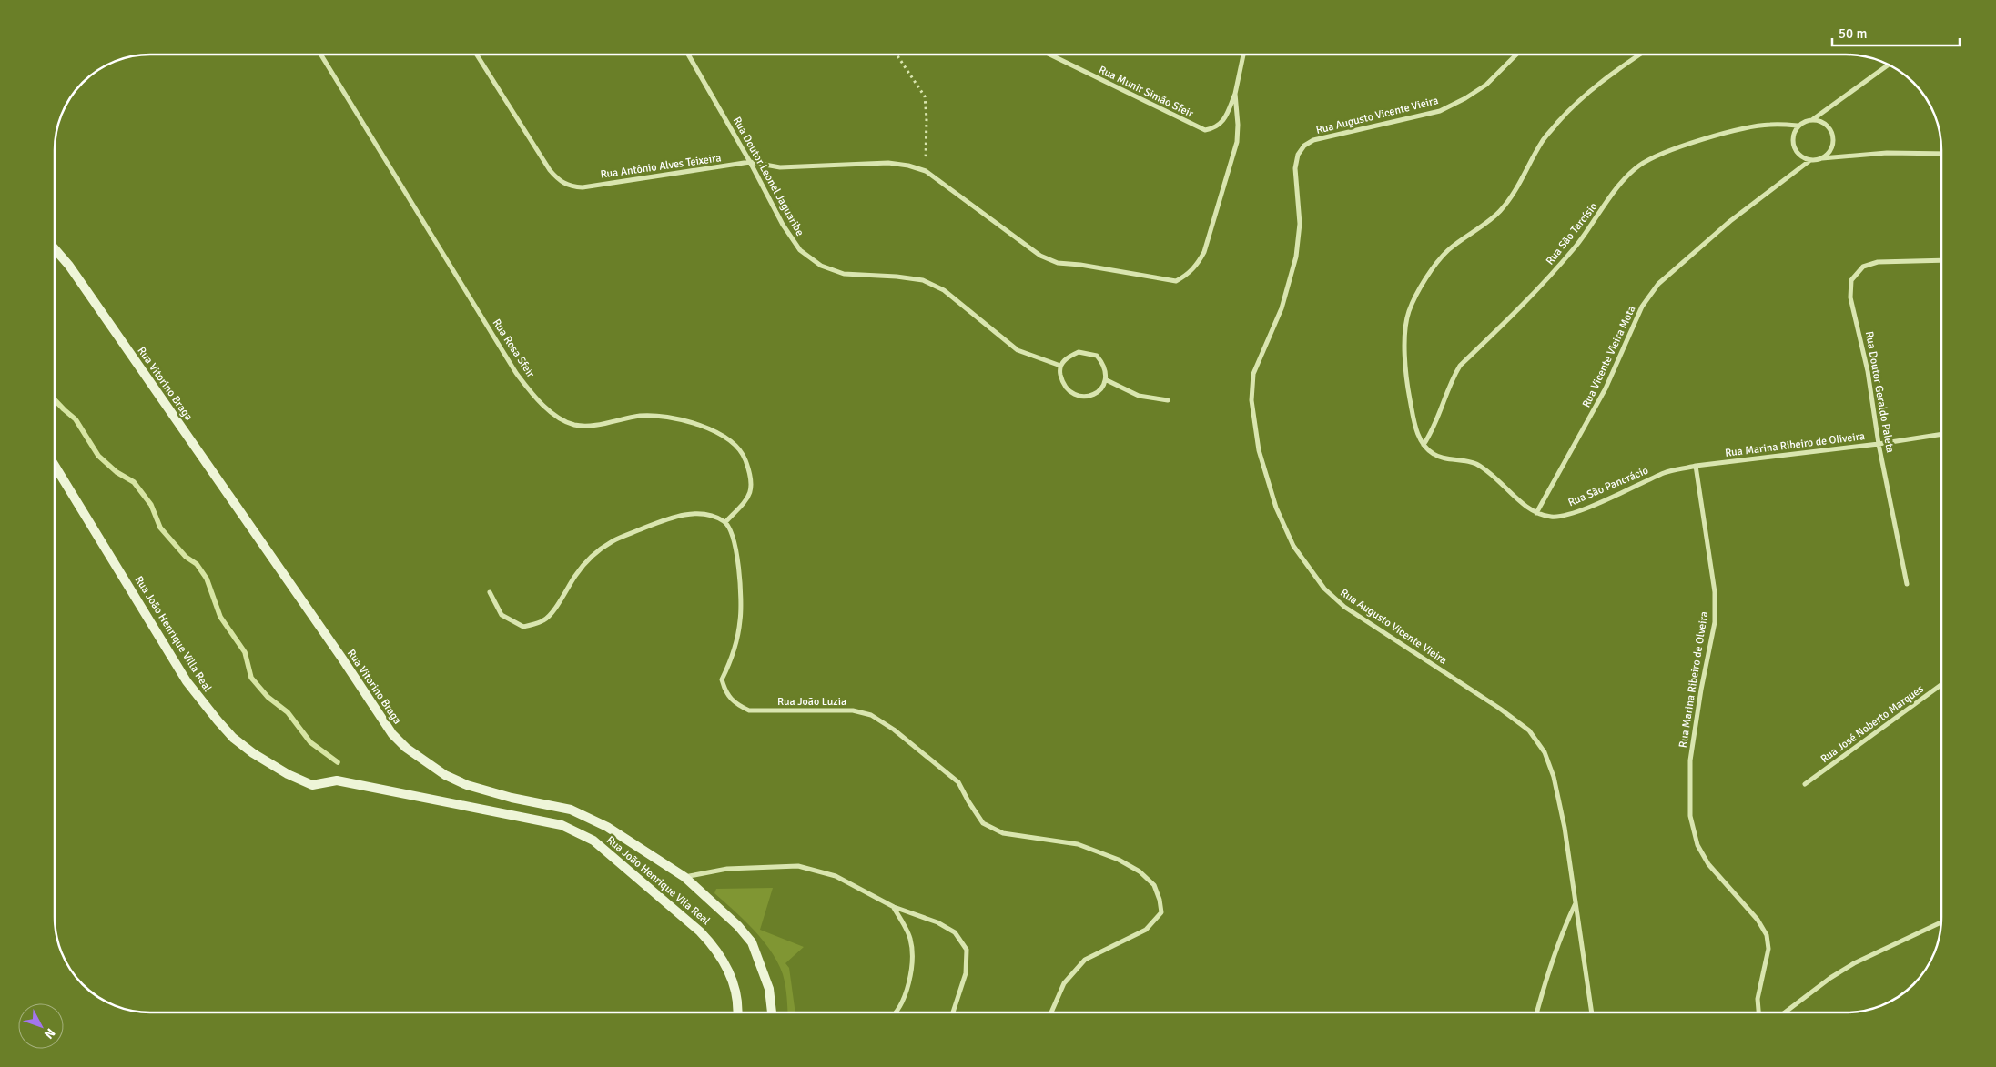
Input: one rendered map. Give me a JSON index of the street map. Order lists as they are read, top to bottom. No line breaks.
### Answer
{"streets":{"main road":["Rua Vitorino Braga","Rua João Henrique Villa Real","Rua João Henrique Vila Real"],"street":["Rua Munir Simão Sfeir","Rua Augusto Vicente Vieira","Rua Antônio Alves Teixeira","Rua Doutor Leonel Jaguaribe","Rua São Tarcísio","Rua Rosa Sfeir","Rua Vicente Vieira Mota","Rua Doutor Geraldo Paleta","Rua Marina Ribeiro de Oliveira","Rua São Pancrácio","Rua Marina Ribeiro de Olveira","Rua João Luzia","Rua José Noberto Marques"]},"crossings":[["Rua Antônio Alves Teixeira","Rua Doutor Leonel Jaguaribe"],["Rua São Tarcísio","Rua Vicente Vieira Mota"],["Rua Rosa Sfeir","Rua João Luzia"],["Rua Vicente Vieira Mota","Rua São Pancrácio"],["Rua Doutor Geraldo Paleta","Rua Marina Ribeiro de Oliveira"],["Rua Marina Ribeiro de Oliveira","Rua São Pancrácio"],["Rua Marina Ribeiro de Oliveira","Rua Marina Ribeiro de Olveira"],["Rua São Pancrácio","Rua Marina Ribeiro de Olveira"],["Rua João Henrique Villa Real","Rua João Henrique Vila Real"]],"scale_bar":"50 m","north":"bottom right"}
